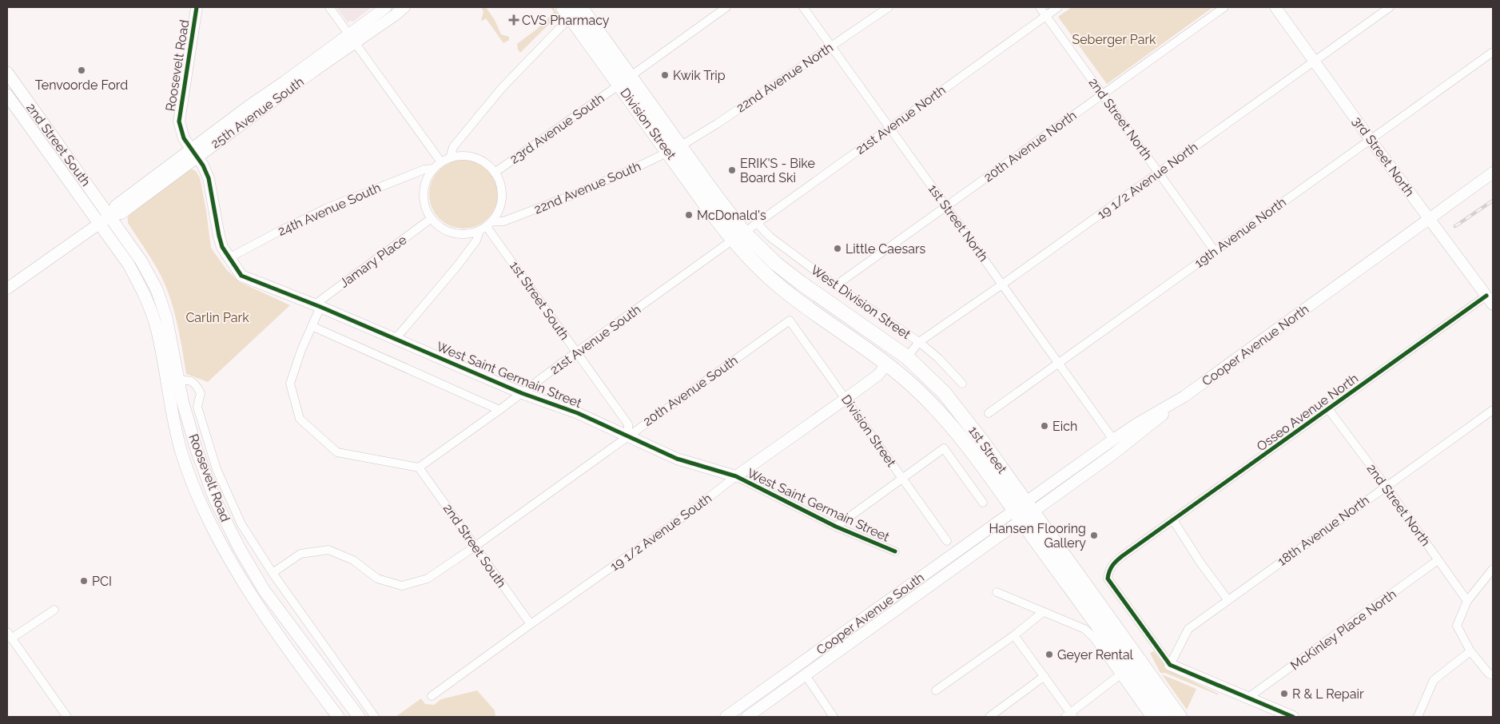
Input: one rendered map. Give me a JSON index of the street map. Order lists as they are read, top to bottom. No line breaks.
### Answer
{"streets":{"highway":["Division Street","1st Street"],"main road":["Roosevelt Road","2nd Street South"],"street":["22nd Avenue North","25th Avenue South","2nd Street North","21st Avenue North","23rd Avenue South","20th Avenue North","3rd Street North","19 1/2 Avenue North","22nd Avenue South","24th Avenue South","1st Street North","19th Avenue North","Jamary Place","1st Street South","West Division Street","21st Avenue South","Cooper Avenue North","West Saint Germain Street","20th Avenue South","Osseo Avenue North","18th Avenue North","19 1/2 Avenue South","Cooper Avenue South","McKinley Place North"]},"crossings":[["Roosevelt Road","25th Avenue South"],["Roosevelt Road","2nd Street South"],["Roosevelt Road","West Saint Germain Street"],["22nd Avenue North","Division Street"],["22nd Avenue North","22nd Avenue South"],["22nd Avenue North","1st Street North"],["25th Avenue South","2nd Street South"],["25th Avenue South","West Saint Germain Street"],["2nd Street North","21st Avenue North"],["2nd Street North","20th Avenue North"],["2nd Street North","19 1/2 Avenue North"],["2nd Street North","19th Avenue North"],["2nd Street North","Osseo Avenue North"],["2nd Street North","18th Avenue North"],["2nd Street North","McKinley Place North"],["21st Avenue North","Division Street"],["21st Avenue North","1st Street North"],["21st Avenue North","West Division Street"],["21st Avenue North","21st Avenue South"],["21st Avenue North","1st Street"],["Division Street","23rd Avenue South"],["Division Street","22nd Avenue South"],["Division Street","21st Avenue South"],["Division Street","20th Avenue South"],["Division Street","1st Street"],["Division Street","19 1/2 Avenue South"],["23rd Avenue South","22nd Avenue South"],["23rd Avenue South","24th Avenue South"],["23rd Avenue South","Jamary Place"],["23rd Avenue South","1st Street South"],["2nd Street South","Jamary Place"],["2nd Street South","21st Avenue South"],["2nd Street South","20th Avenue South"],["2nd Street South","19 1/2 Avenue South"],["20th Avenue North","1st Street North"],["20th Avenue North","West Division Street"],["3rd Street North","19 1/2 Avenue North"],["3rd Street North","19th Avenue North"],["3rd Street North","Cooper Avenue North"],["3rd Street North","Osseo Avenue North"],["19 1/2 Avenue North","1st Street North"],["19 1/2 Avenue North","West Division Street"],["19 1/2 Avenue North","1st Street"],["22nd Avenue South","24th Avenue South"],["22nd Avenue South","Jamary Place"],["22nd Avenue South","1st Street South"],["24th Avenue South","Jamary Place"],["24th Avenue South","1st Street South"],["24th Avenue South","West Saint Germain Street"],["1st Street North","19th Avenue North"],["1st Street North","Cooper Avenue North"],["Jamary Place","1st Street South"],["Jamary Place","21st Avenue South"],["Jamary Place","West Saint Germain Street"],["1st Street South","21st Avenue South"],["1st Street South","West Saint Germain Street"],["1st Street South","20th Avenue South"],["21st Avenue South","West Saint Germain Street"],["21st Avenue South","1st Street"],["Cooper Avenue North","1st Street"],["Cooper Avenue North","Cooper Avenue South"],["West Saint Germain Street","20th Avenue South"],["West Saint Germain Street","19 1/2 Avenue South"],["Osseo Avenue North","18th Avenue North"],["1st Street","19 1/2 Avenue South"],["1st Street","Cooper Avenue South"]],"parks":["Seberger Park","Carlin Park"],"places":{"health":["CVS Pharmacy"],"other":["Tenvoorde Ford","Kwik Trip","ERIK'S - Bike Board Ski","McDonald's","Little Caesars","Eich","Hansen Flooring Gallery","PCI","Geyer Rental","R & L Repair"]}}
